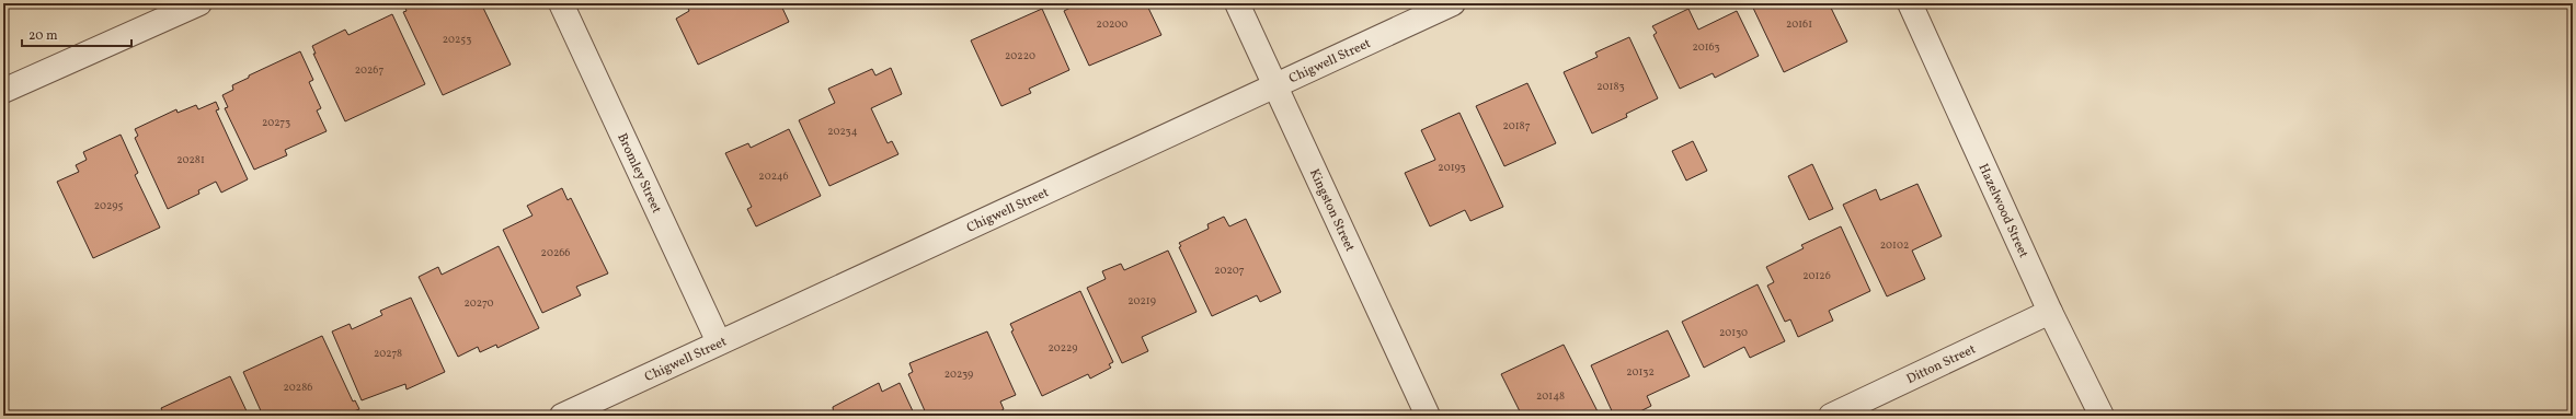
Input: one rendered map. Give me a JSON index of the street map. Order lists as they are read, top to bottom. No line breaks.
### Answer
{"streets":{"street":["Chigwell Street","Bromley Street","Kingston Street","Hazelwood Street","Ditton Street"]},"crossings":[["Chigwell Street","Bromley Street"],["Chigwell Street","Kingston Street"],["Hazelwood Street","Ditton Street"]],"house_numbers":["20200","20161","20253","20163","20220","20267","20183","20273","20187","20234","20281","20193","20246","20295","20102","20266","20207","20126","20219","20270","20130","20229","20278","20132","20239","20286","20148"],"scale_bar":"20 m"}
